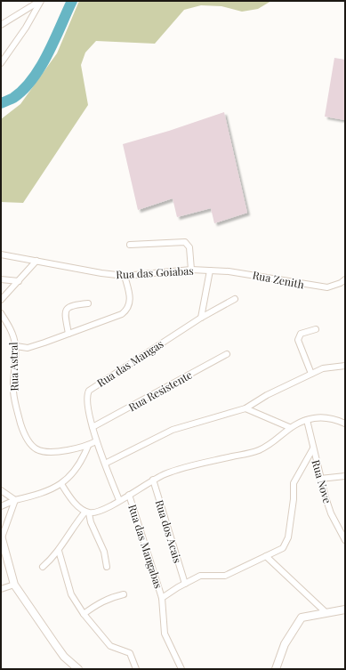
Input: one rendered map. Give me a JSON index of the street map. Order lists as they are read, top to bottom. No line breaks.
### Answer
{"streets":{"street":["Rua das Goiabas","Rua Zenith","Rua das Mangas","Rua Astral","Rua Resistente","Rua Nove","Rua dos Acais","Rua das Mangabas"]},"crossings":[["Rua das Goiabas","Rua Zenith"],["Rua das Mangas","Rua Astral"],["Rua das Mangas","Rua Resistente"],["Rua Nove","Rua das Mangabas"],["Rua dos Acais","Rua das Mangabas"]]}
